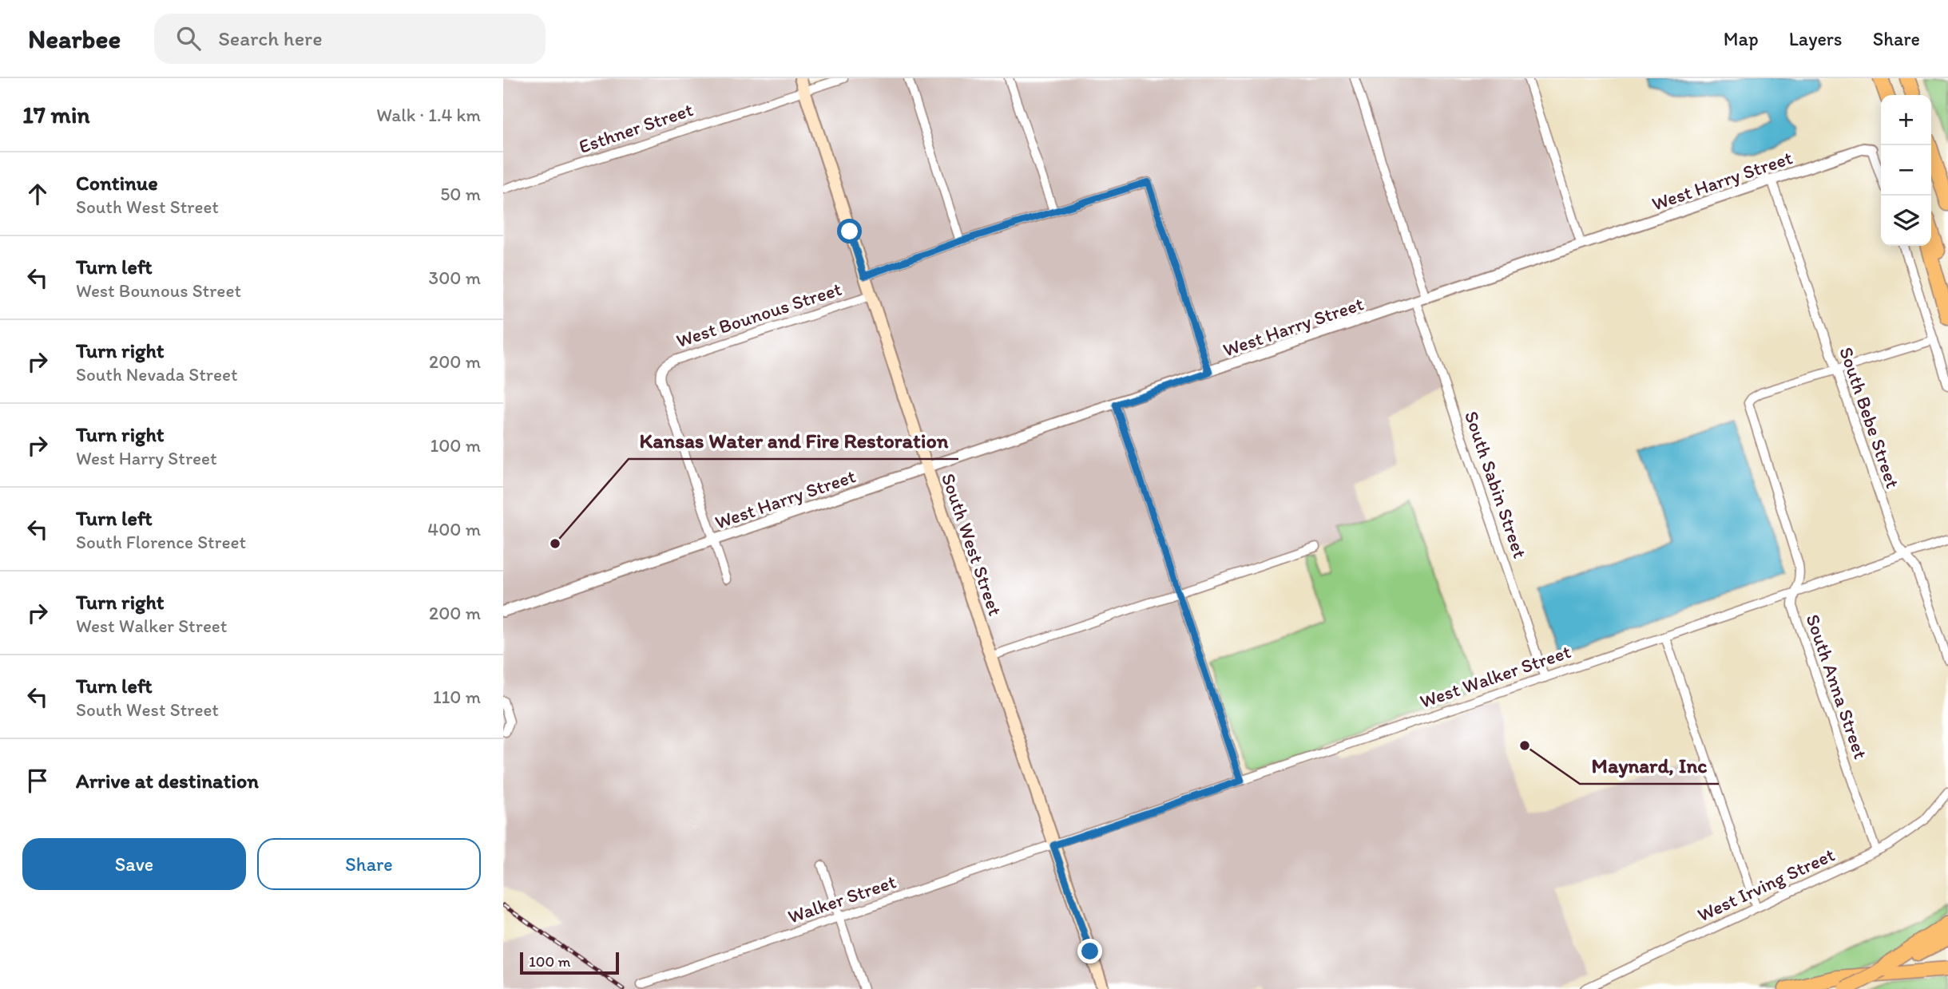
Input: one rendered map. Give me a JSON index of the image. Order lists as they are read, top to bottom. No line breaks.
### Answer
{"streets":{"main road":["South West Street"],"street":["Esthner Street","West Harry Street","West Bounous Street","South Bebe Street","South Sabin Street","West Walker Street","South Anna Street","West Irving Street","Walker Street"]},"crossings":[["Esthner Street","South West Street"],["West Harry Street","West Bounous Street"],["West Harry Street","South Bebe Street"],["West Harry Street","South Sabin Street"],["West Harry Street","South West Street"],["West Bounous Street","South West Street"],["South Bebe Street","West Walker Street"],["South Bebe Street","South Anna Street"],["South Sabin Street","West Walker Street"],["South West Street","West Walker Street"],["South West Street","Walker Street"],["West Walker Street","South Anna Street"],["West Walker Street","Walker Street"],["South Anna Street","West Irving Street"]],"places":["Kansas Water and Fire Restoration","Maynard, Inc"],"scale_bar":"100 m","page":{"header":"Nearbee","search":"Search here","nav":["Map","Layers","Share"],"heading":["17 min","Walk · 1.4 km"],"map_buttons":["+","−"],"list":[["Continue","South West Street","50 m"],["Turn left","West Bounous Street","300 m"],["Turn right","South Nevada Street","200 m"],["Turn right","West Harry Street","100 m"],["Turn left","South Florence Street","400 m"],["Turn right","West Walker Street","200 m"],["Turn left","South West Street","110 m"],"Arrive at destination"],"buttons":["Save","Share"],"scale":"100 m"}}
